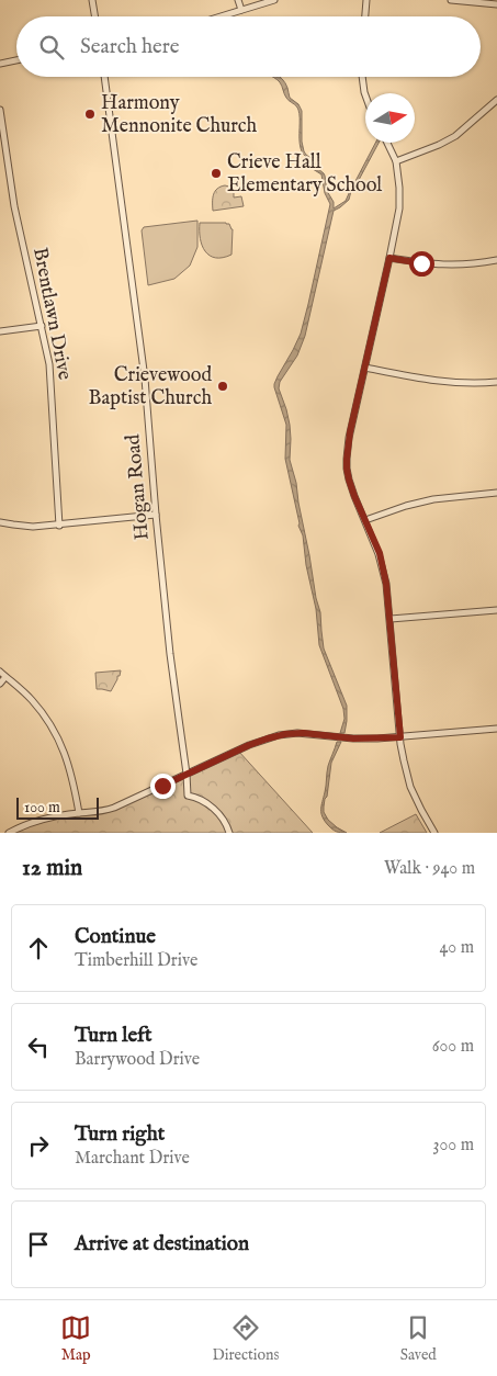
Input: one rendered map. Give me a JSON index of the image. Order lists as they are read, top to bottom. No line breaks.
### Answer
{"streets":{"street":["Brentlawn Drive","Hogan Road"]},"places":["Harmony Mennonite Church","Crieve Hall Elementary School","Crievewood Baptist Church"],"scale_bar":"100 m","north":"right","page":{"search":"Search here","scale":"100 m","heading":["12 min","Walk · 940 m"],"list":[["Continue","Timberhill Drive","40 m"],["Turn left","Barrywood Drive","600 m"],["Turn right","Marchant Drive","300 m"],"Arrive at destination"],"nav":["Map","Directions","Saved"]}}
